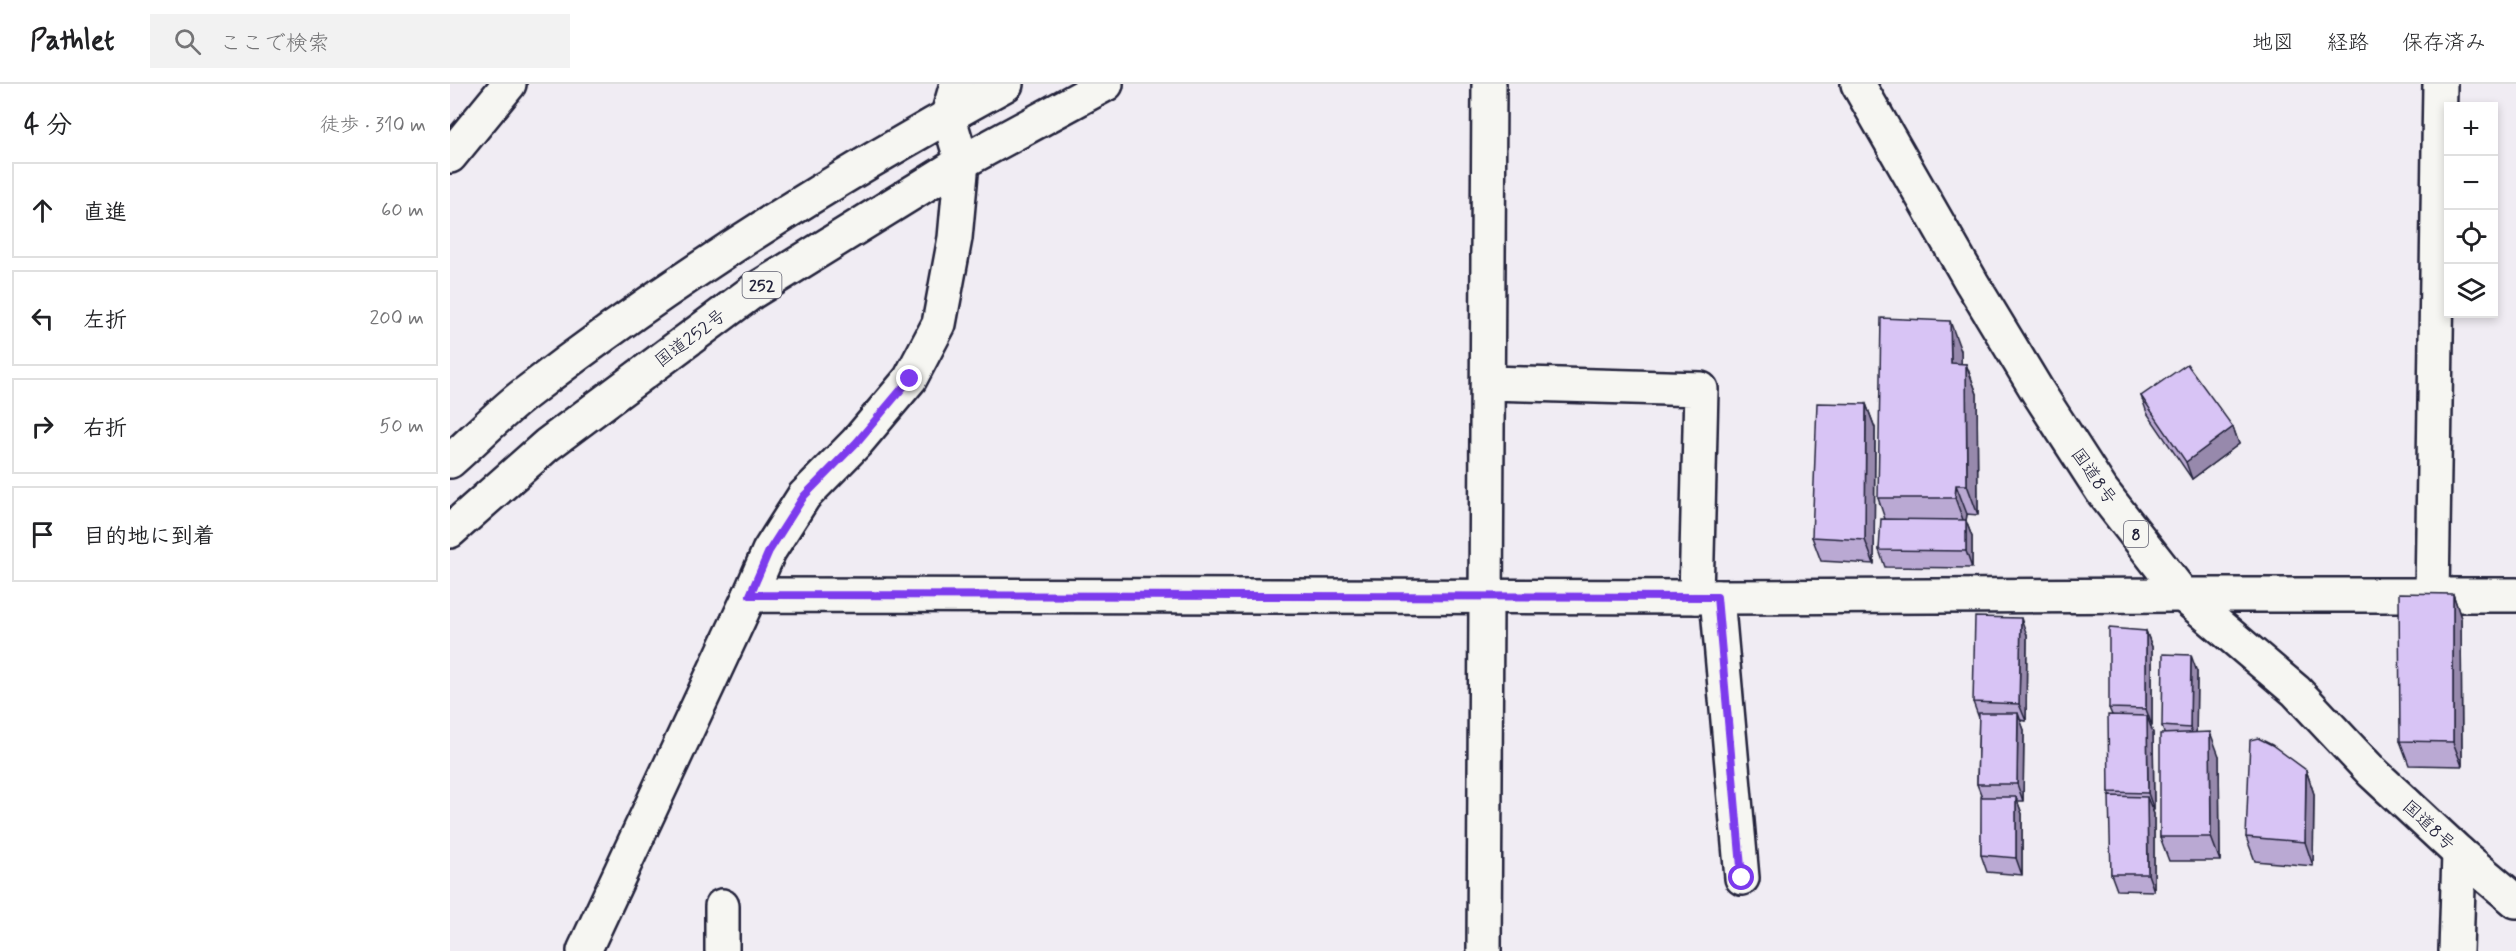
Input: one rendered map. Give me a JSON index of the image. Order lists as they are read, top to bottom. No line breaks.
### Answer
{"streets":{"main road":["252","国道252号","国道8号","8"]},"page":{"header":"Pathlet","search":"ここで検索","nav":["地図","経路","保存済み"],"heading":["4 分","徒歩 · 310 m"],"map_buttons":["+","−"],"list":[["直進","60 m"],["左折","200 m"],["右折","50 m"],"目的地に到着"]}}
